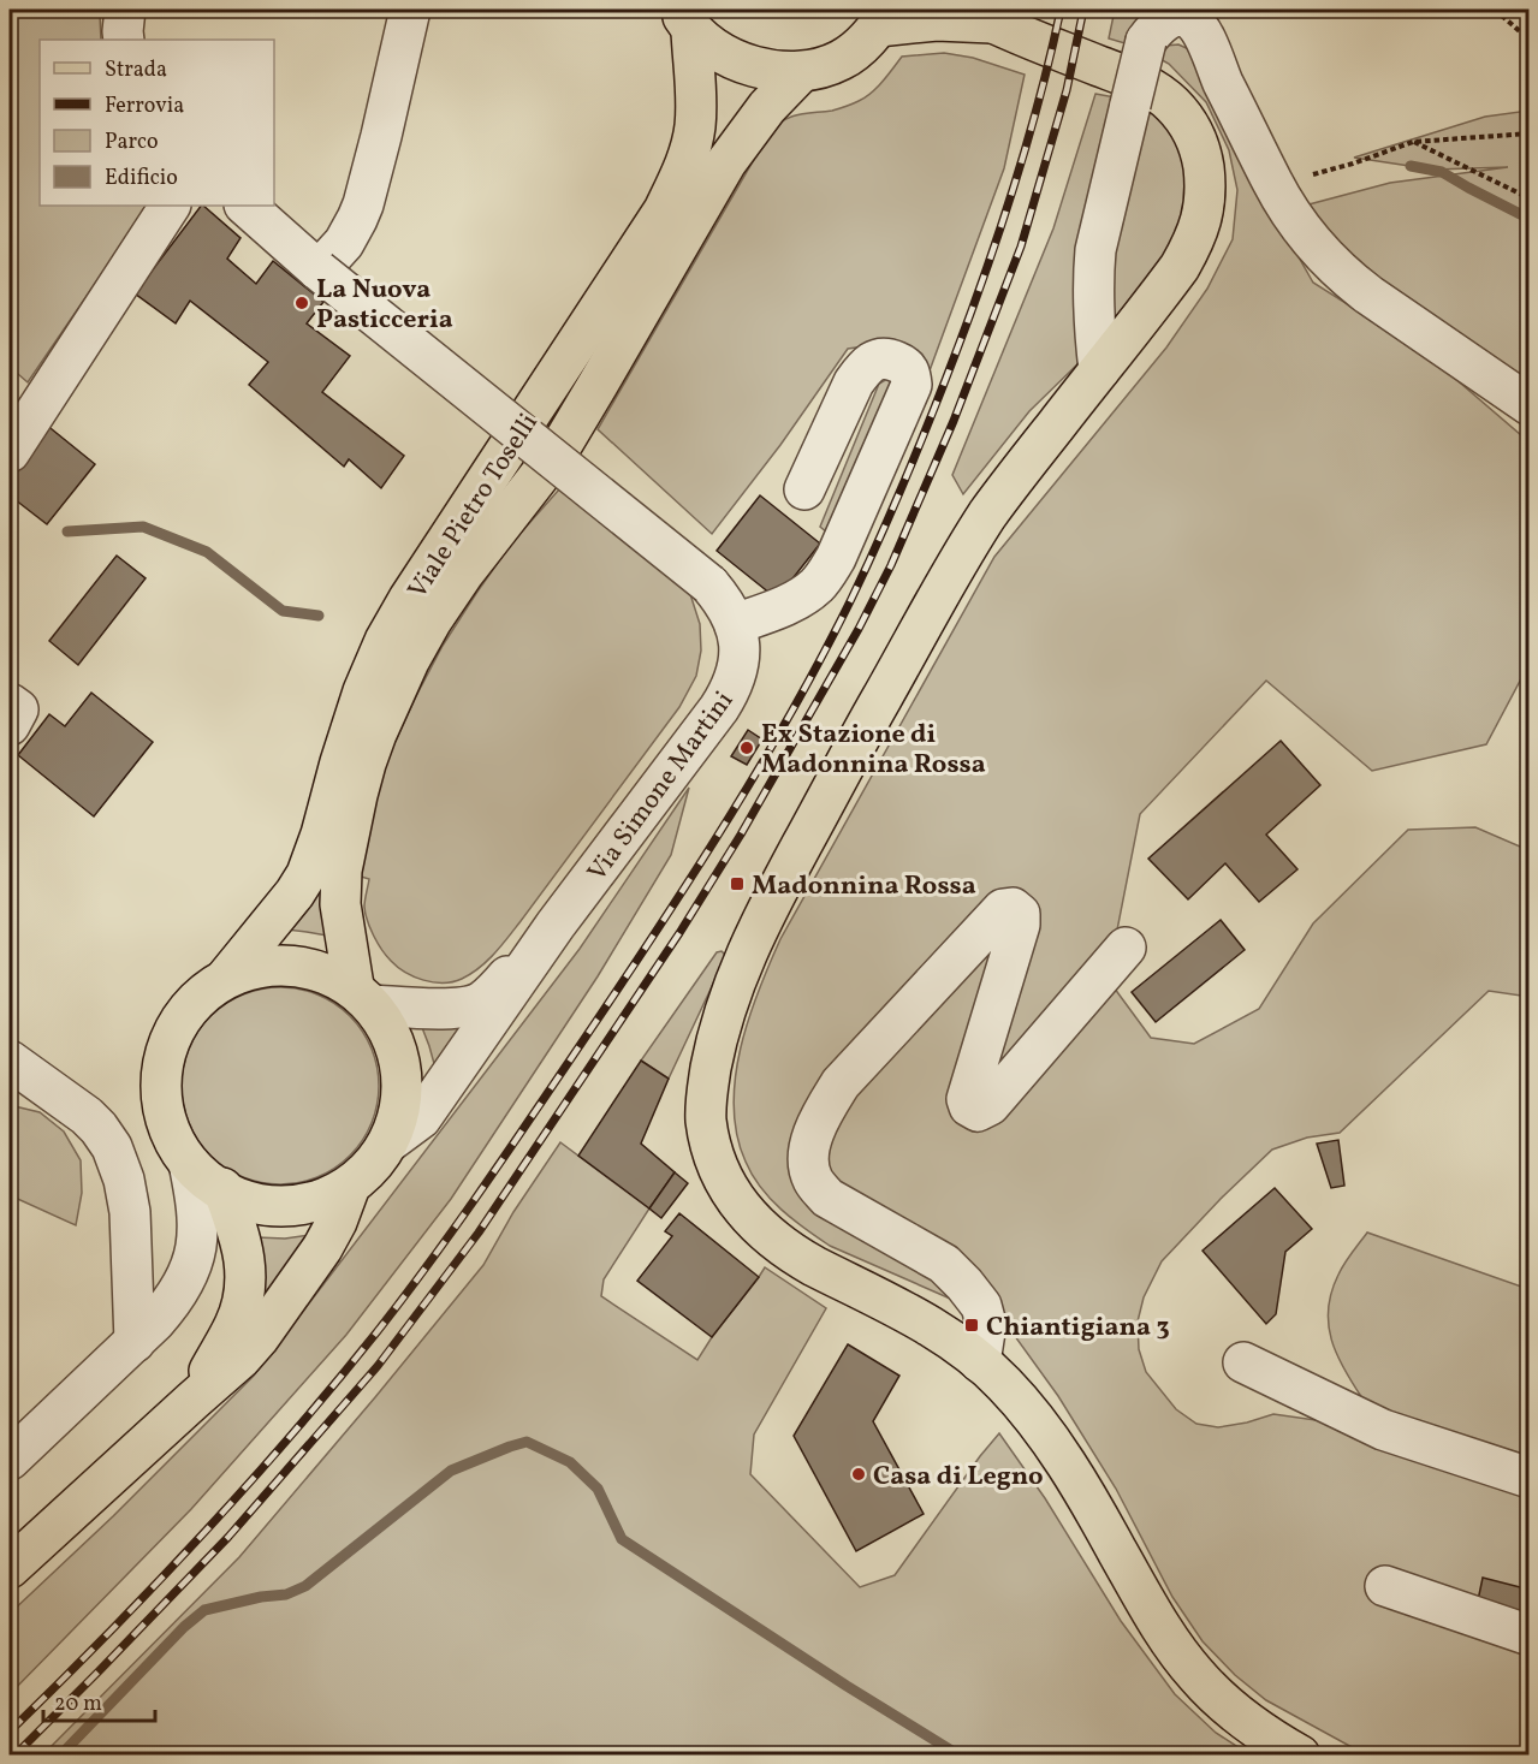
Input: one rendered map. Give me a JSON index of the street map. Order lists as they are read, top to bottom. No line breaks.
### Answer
{"streets":{"main road":["Viale Pietro Toselli"],"street":["Via Simone Martini"]},"crossings":[["Viale Pietro Toselli","Via Simone Martini"]],"places":{"other":["La Nuova Pasticceria","Ex Stazione di Madonnina Rossa","Casa di Legno"],"transit":["Madonnina Rossa","Chiantigiana 3"]},"legend":["Strada","Ferrovia","Parco","Edificio"],"scale_bar":"20 m"}
